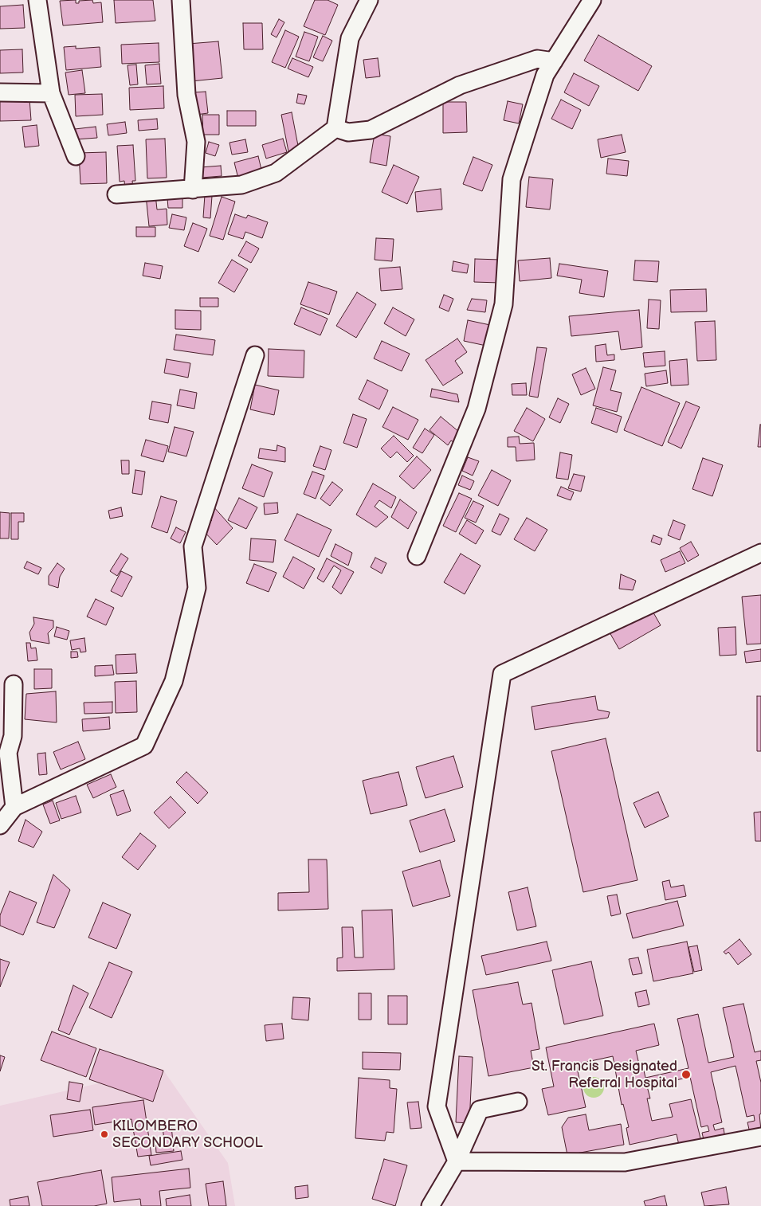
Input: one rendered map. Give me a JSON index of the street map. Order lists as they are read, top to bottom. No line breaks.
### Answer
{"places":["St. Francis Designated Referral Hospital","KILOMBERO SECONDARY SCHOOL"]}
